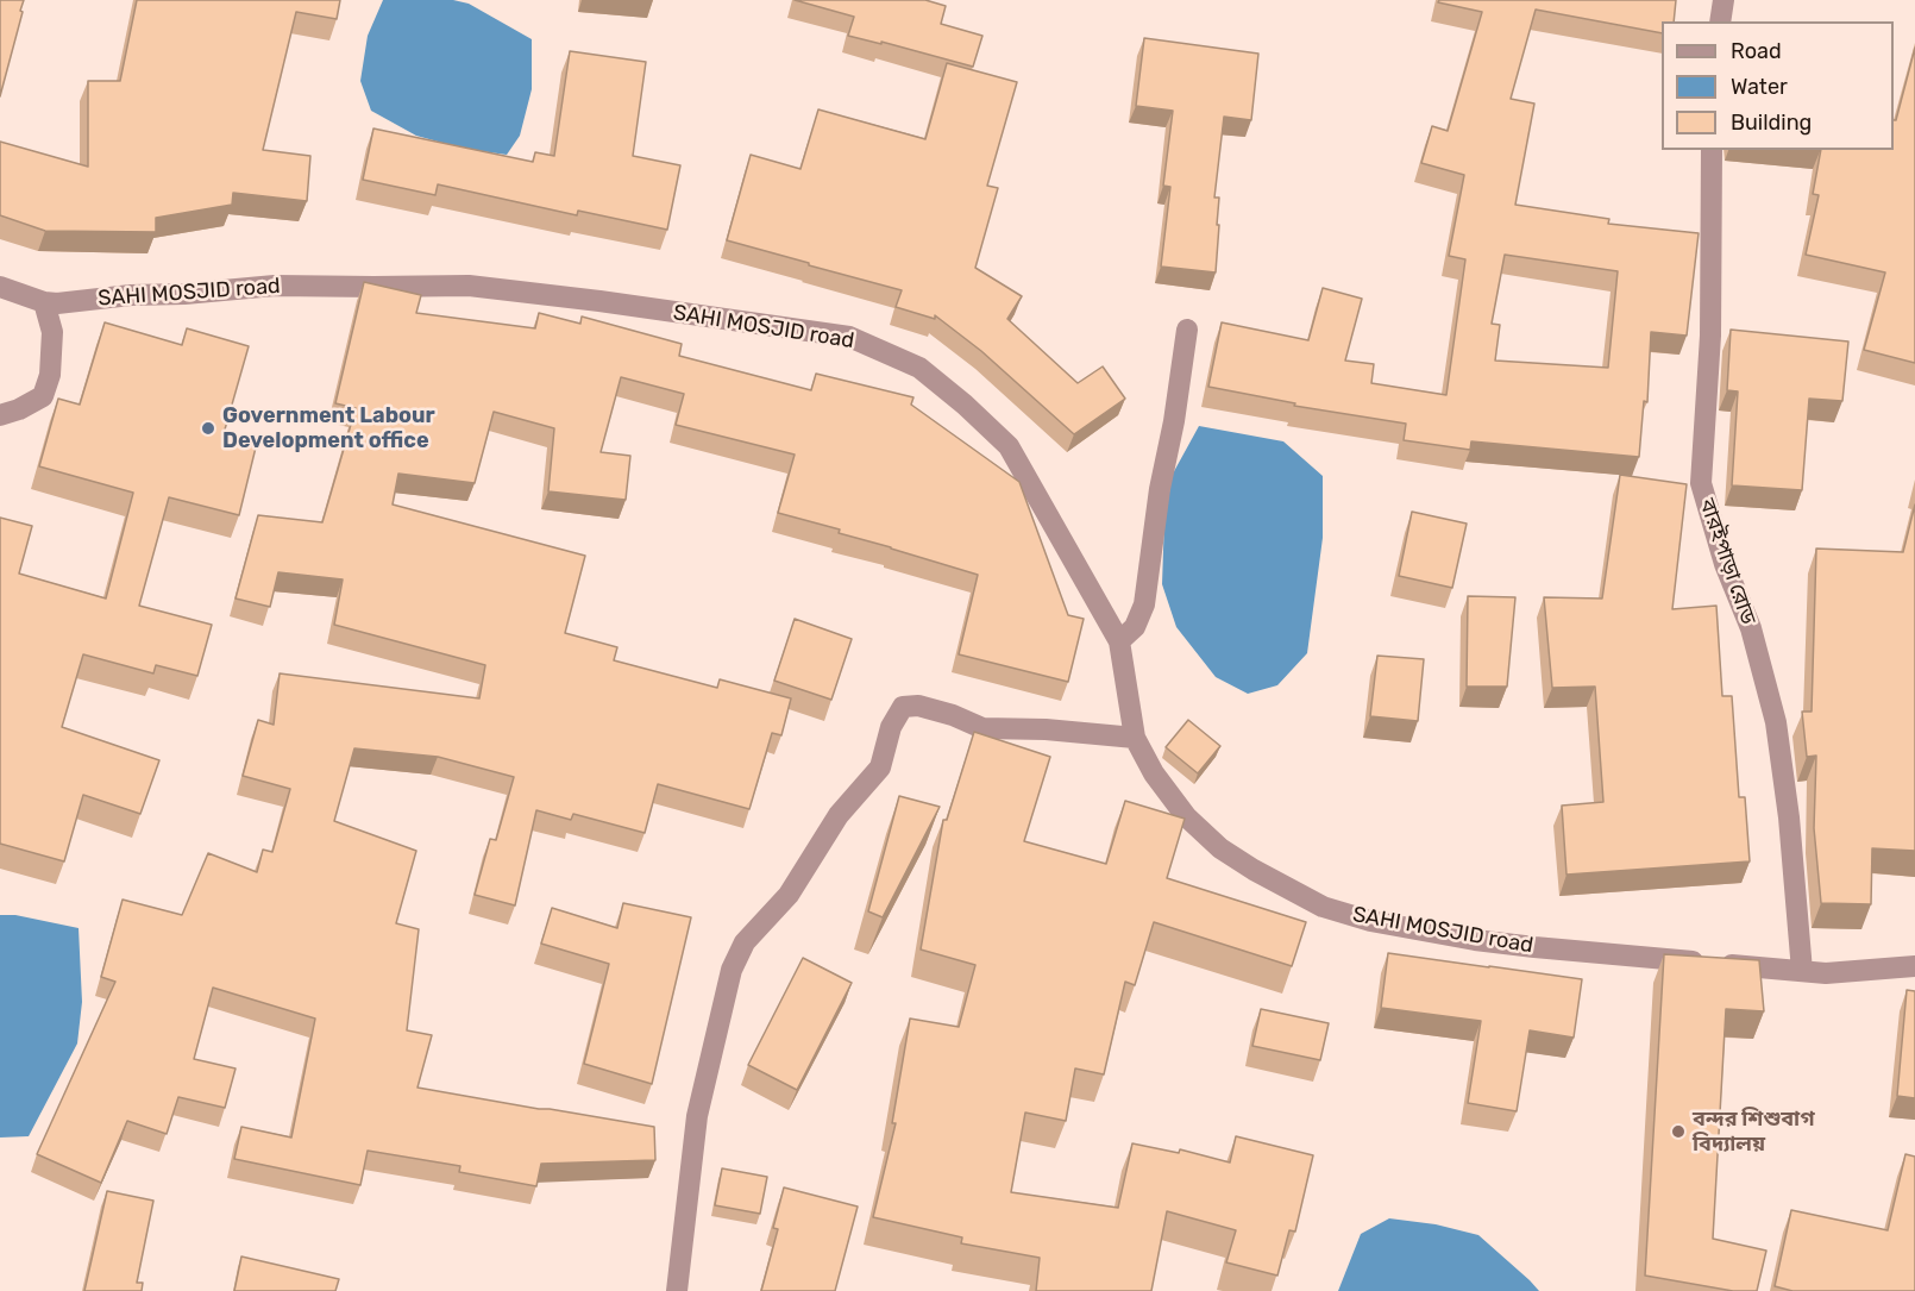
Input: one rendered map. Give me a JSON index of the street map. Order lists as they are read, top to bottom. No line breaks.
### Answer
{"streets":{"street":["SAHI MOSJID road","বারইপাড়া রোড"]},"crossings":[["SAHI MOSJID road","বারইপাড়া রোড"]],"places":["Government Labour Development office","বন্দর শিশুবাগ বিদ্যালয়"],"legend":["Road","Water","Building"]}
